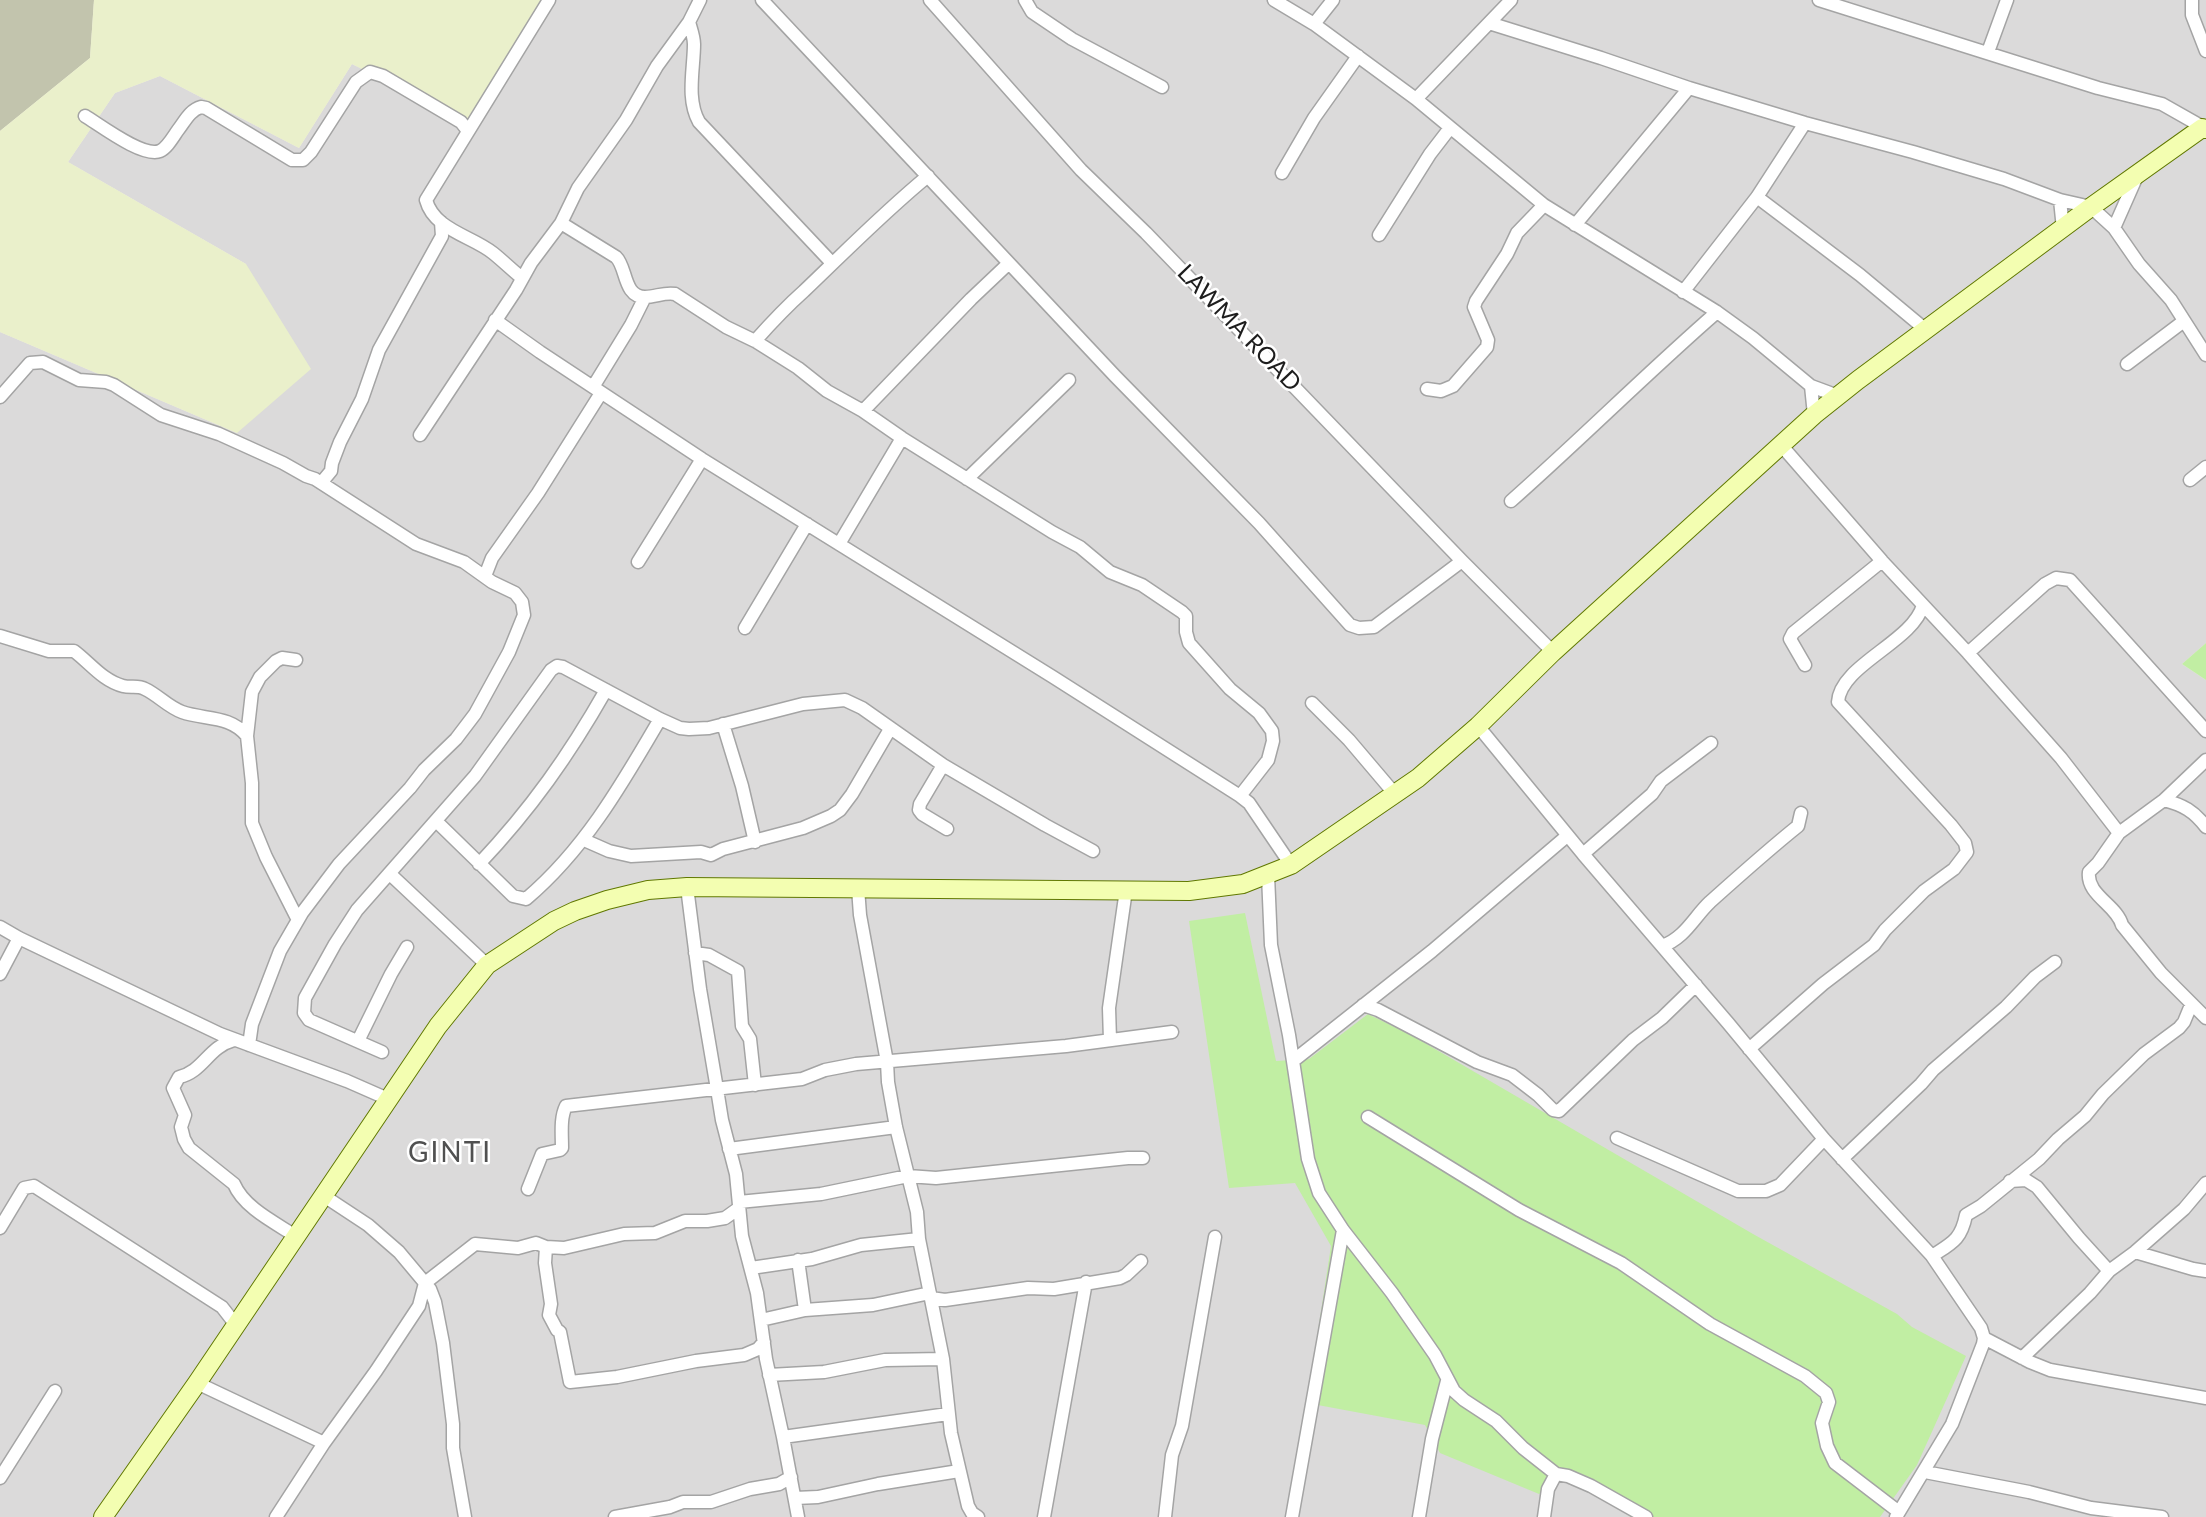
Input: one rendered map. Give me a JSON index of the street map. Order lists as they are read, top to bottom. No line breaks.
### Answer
{"streets":{"street":["LAWMA ROAD"]},"districts":["GINTI"]}
